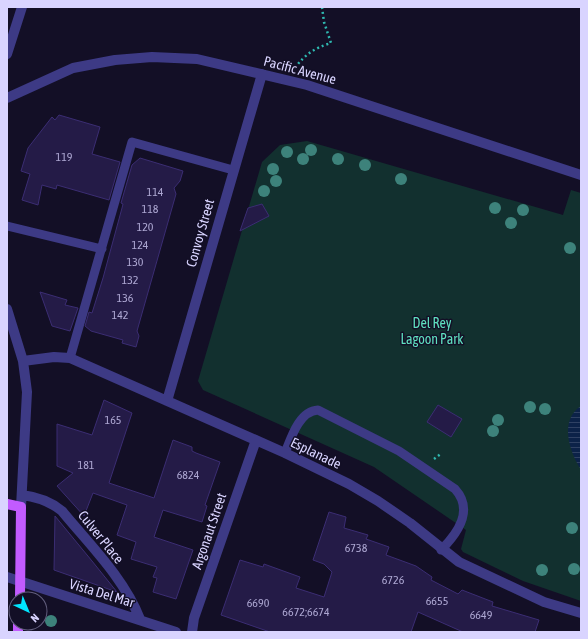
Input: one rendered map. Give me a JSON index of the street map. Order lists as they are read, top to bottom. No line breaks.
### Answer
{"streets":{"street":["Pacific Avenue","Convoy Street","Esplanade","Argonaut Street","Culver Place","Vista Del Mar"]},"crossings":[["Pacific Avenue","Convoy Street"],["Convoy Street","Esplanade"],["Esplanade","Argonaut Street"],["Culver Place","Vista Del Mar"]],"parks":["Del Rey Lagoon Park"],"house_numbers":["119","114","118","120","124","130","132","136","142","165","181","6824","6738","6726","6655","6690","6672;6674","6649"],"north":"bottom right"}
